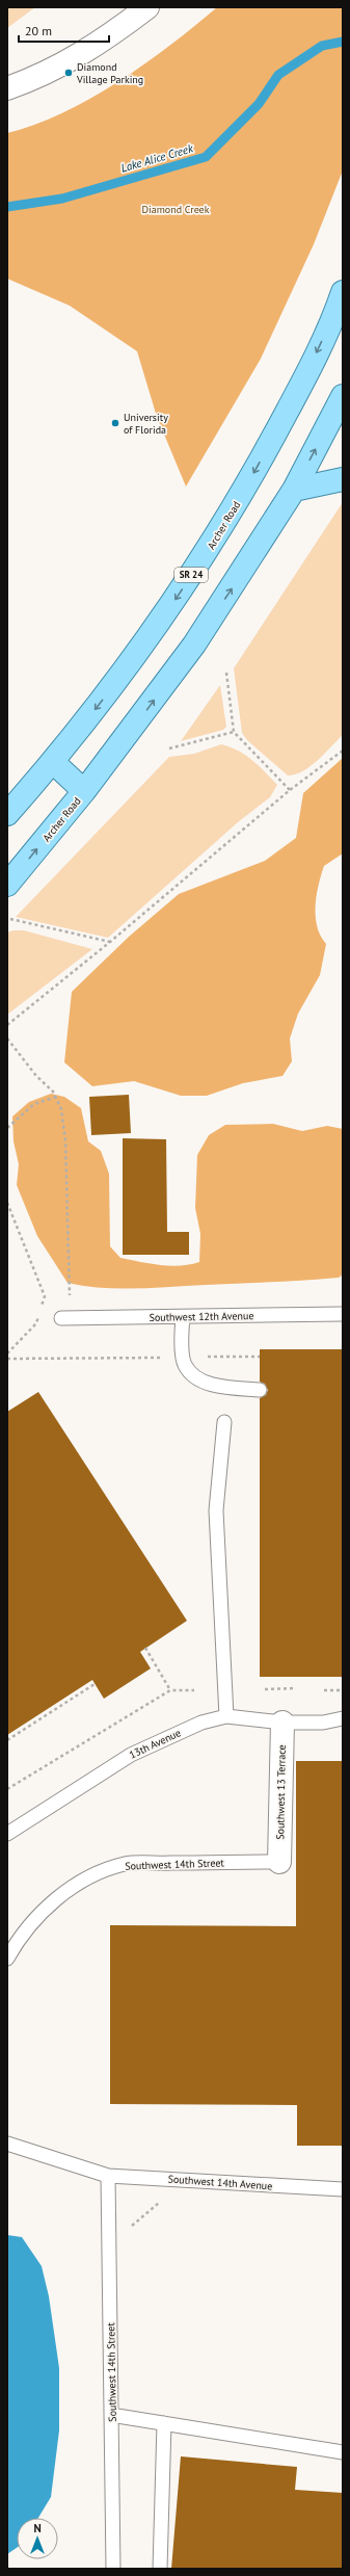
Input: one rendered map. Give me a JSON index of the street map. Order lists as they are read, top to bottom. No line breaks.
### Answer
{"streets":{"main road":["Archer Road","SR 24"],"street":["Southwest 13 Terrace"],"lane":["Southwest 12th Avenue","13th Avenue","Southwest 14th Street","Southwest 14th Avenue"]},"crossings":[["13th Avenue","Southwest 13 Terrace"],["Southwest 13 Terrace","Southwest 14th Street"],["Southwest 14th Street","Southwest 14th Avenue"]],"water":["Lake Alice Creek"],"parks":["Diamond Creek"],"places":["Diamond Village Parking","University of Florida"],"scale_bar":"20 m","north":"top"}
